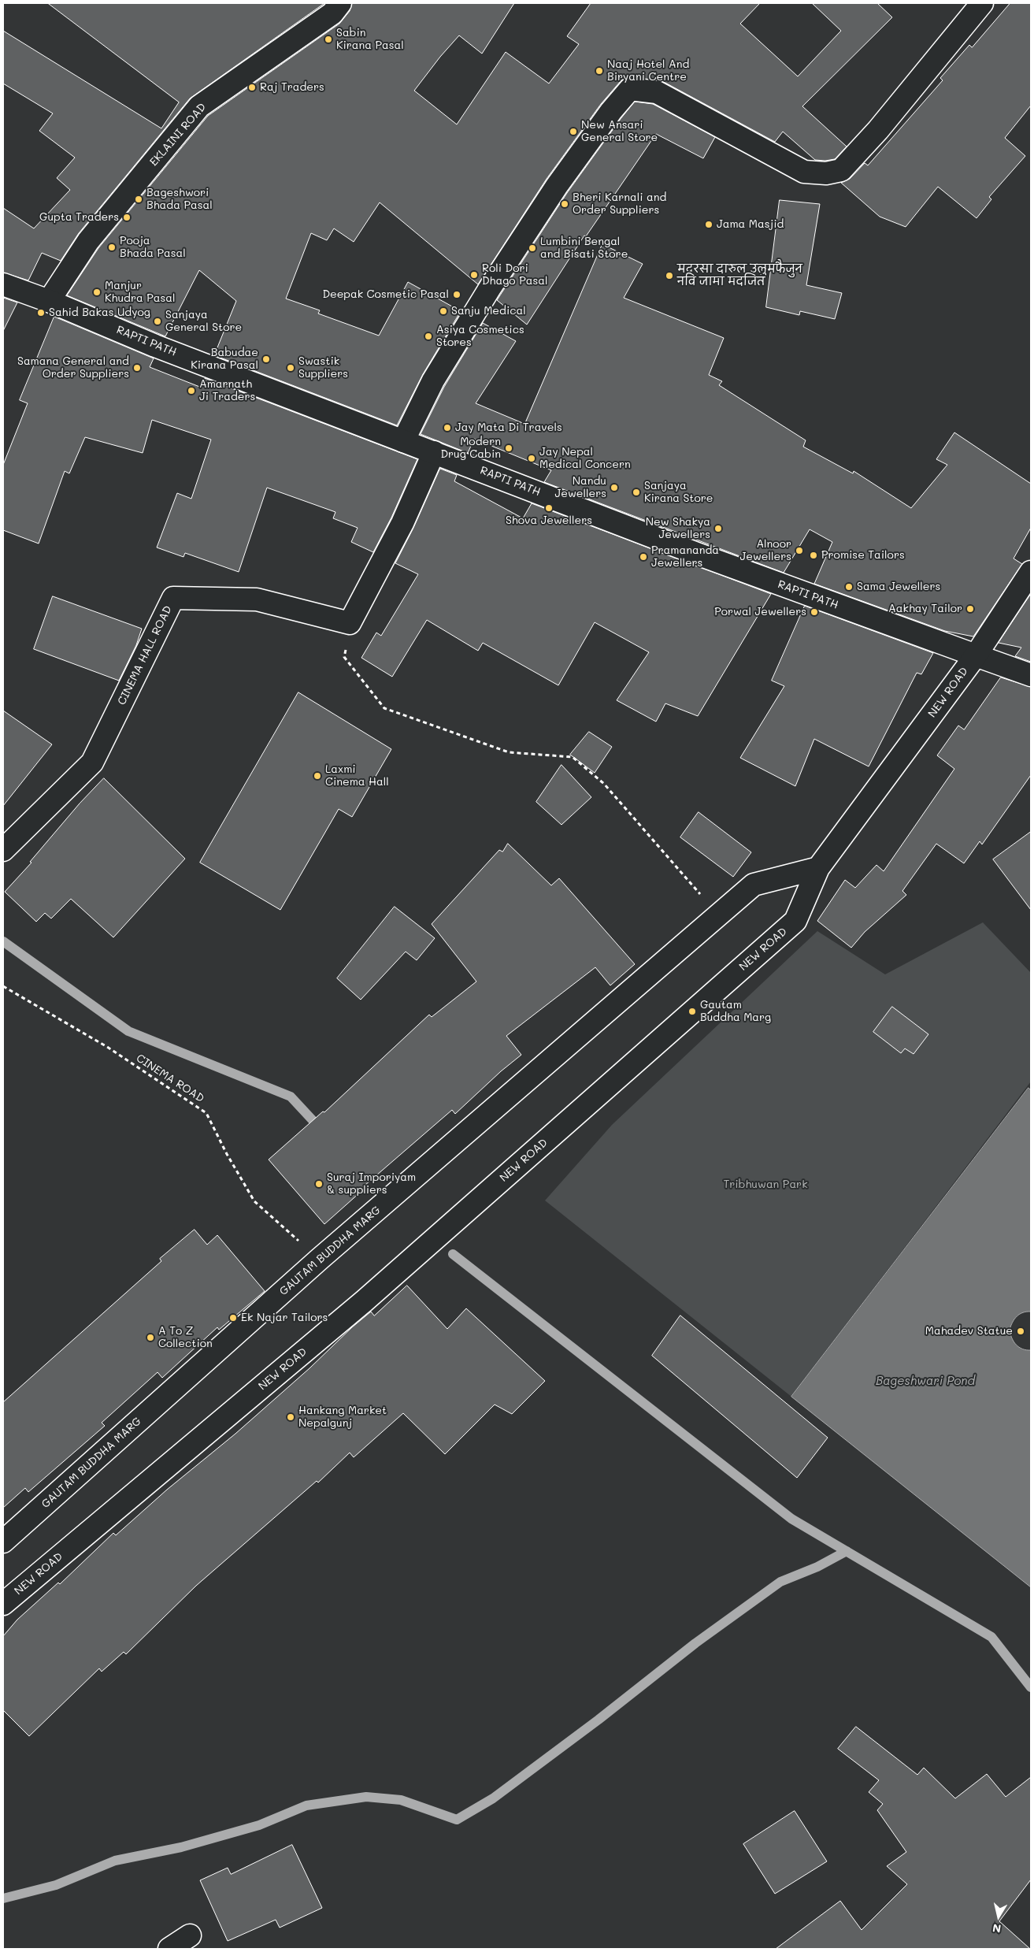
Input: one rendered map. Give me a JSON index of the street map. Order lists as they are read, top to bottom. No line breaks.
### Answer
{"streets":{"main road":["EKLAINI ROAD","RAPTI PATH","CINEMA HALL ROAD","NEW ROAD","GAUTAM BUDDHA MARG"],"path":["CINEMA ROAD"]},"crossings":[["EKLAINI ROAD","RAPTI PATH"],["RAPTI PATH","NEW ROAD"],["NEW ROAD","GAUTAM BUDDHA MARG"],["CINEMA ROAD","GAUTAM BUDDHA MARG"]],"water":["Bageshwari Pond"],"parks":["Tribhuwan Park"],"places":["Sabin Kirana Pasal","Naaj Hotel And Biryani Centre","Raj Traders","New Ansari General Store","Bageshwori Bhada Pasal","Bheri Karnali and Order Suppliers","Gupta Traders","Jama Masjid","Pooja Bhada Pasal","Lumbini Bengal and Bisati Store","Roli Dori Dhago Pasal","मदरसा दारुल उलुमफैजुन नवि जामा मदजित","Manjur Khudra Pasal","Deepak Cosmetic Pasal","Sanju Medical","Sahid Bakas Udyog","Sanjaya General Store","Asiya Cosmetics Stores","Babudae Kirana Pasal","Samana General and Order Suppliers","Swastik Suppliers","Amarnath Ji Traders","Jay Mata Di Travels","Modern Drug Cabin","Jay Nepal Medical Concern","Nandu Jewellers","Sanjaya Kirana Store","Shova Jewellers","New Shakya Jewellers","Alnoor Jewellers","Promise Tailors","Pramananda Jewellers","Sama Jewellers","Aakhay Tailor","Porwal Jewellers","Laxmi Cinema Hall","Gautam Buddha Marg","Suraj Imporiyam & suppliers","Ek Najar Tailors","Mahadev Statue","A To Z Collection","Hankang Market Nepalgunj"],"north":"bottom"}
